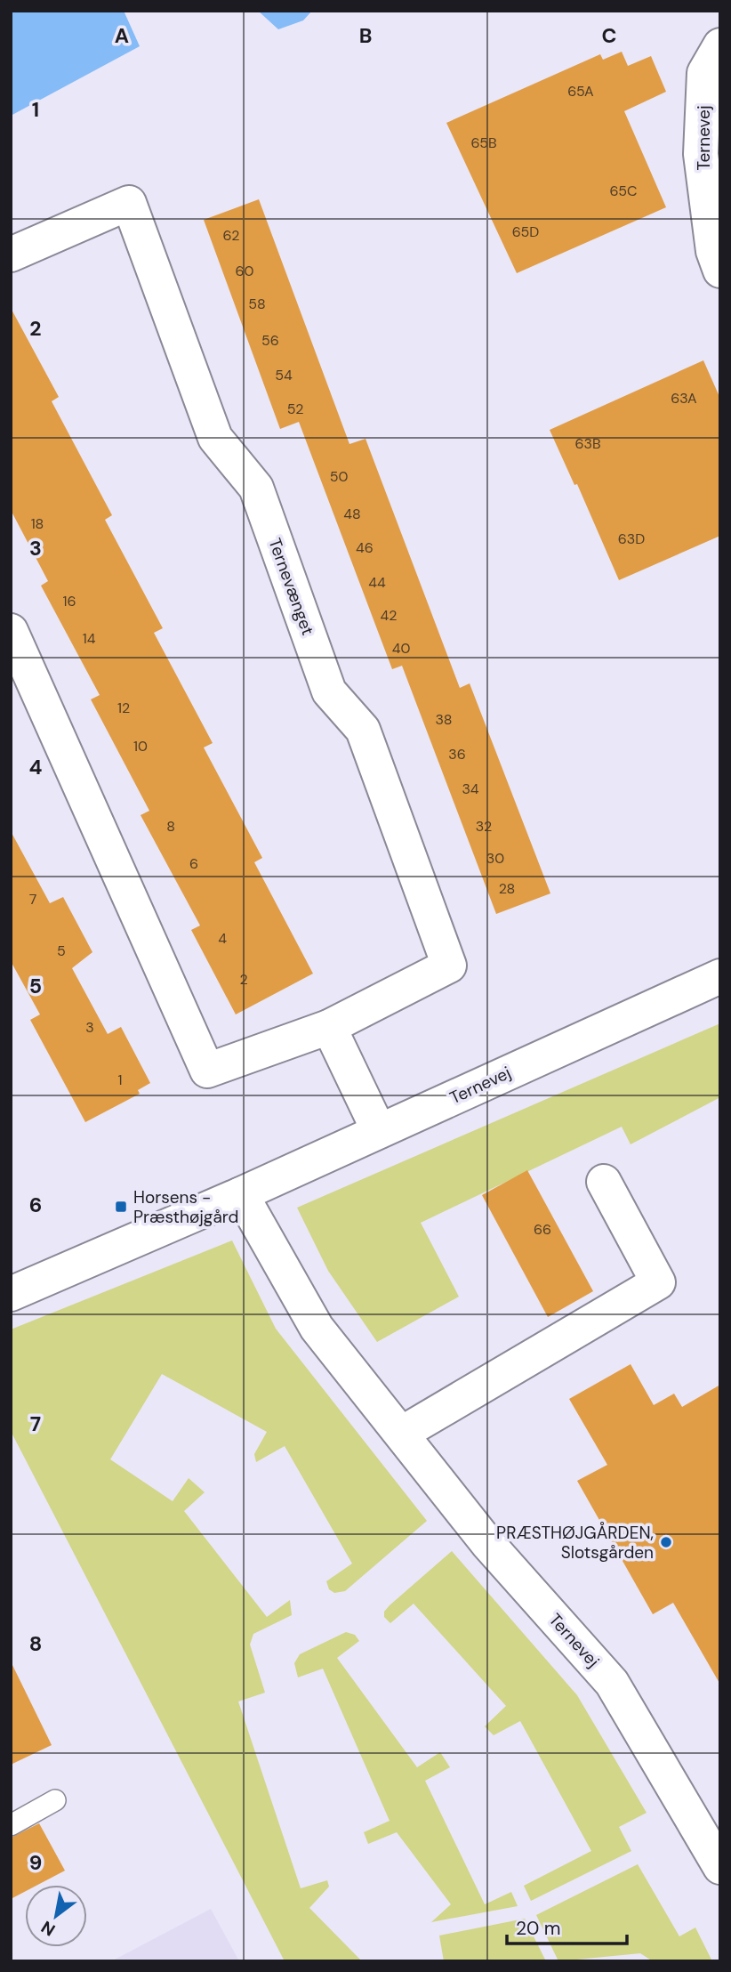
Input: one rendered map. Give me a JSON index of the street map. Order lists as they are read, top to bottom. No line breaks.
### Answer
{"streets":{"street":["Ternevej","Ternevænget"]},"places":{"transit":["Horsens - Præsthøjgård"],"other":["PRÆSTHØJGÅRDEN, Slotsgården"]},"house_numbers":["65A","65B","65C","65D","62","60","58","56","54","63A","52","63B","50","48","18","63D","46","44","16","42","14","40","12","38","10","36","34","8","32","30","6","28","7","4","5","2","3","1","66"],"scale_bar":"20 m","north":"bottom left","grid":{"columns":["A","B","C"],"rows":["1","2","3","4","5","6","7","8","9"]}}
